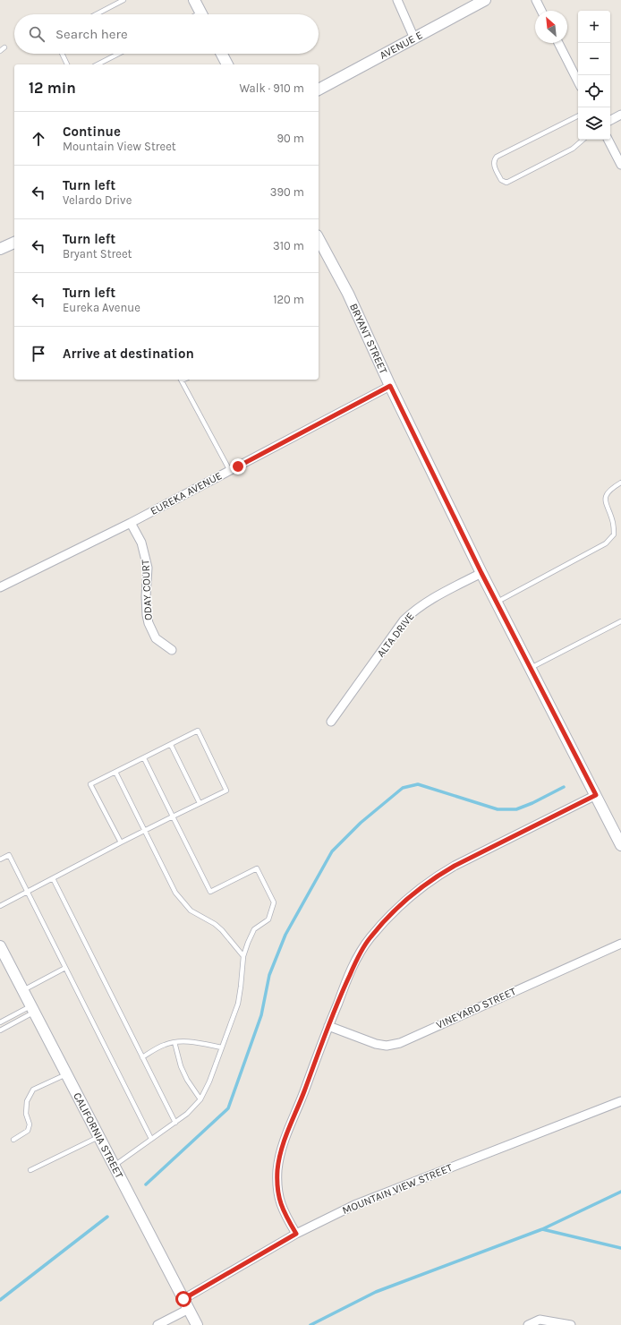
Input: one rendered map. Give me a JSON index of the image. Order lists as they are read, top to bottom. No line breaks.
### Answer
{"streets":{"street":["AVENUE E","BRYANT STREET","EUREKA AVENUE","ODAY COURT","ALTA DRIVE","VINEYARD STREET","CALIFORNIA STREET","MOUNTAIN VIEW STREET"]},"crossings":[["BRYANT STREET","EUREKA AVENUE"],["BRYANT STREET","ALTA DRIVE"],["EUREKA AVENUE","ODAY COURT"],["CALIFORNIA STREET","MOUNTAIN VIEW STREET"]],"north":"top left","page":{"map_buttons":["+","−"],"search":"Search here","heading":["12 min","Walk · 910 m"],"list":[["Continue","Mountain View Street","90 m"],["Turn left","Velardo Drive","390 m"],["Turn left","Bryant Street","310 m"],["Turn left","Eureka Avenue","120 m"],"Arrive at destination"]}}
